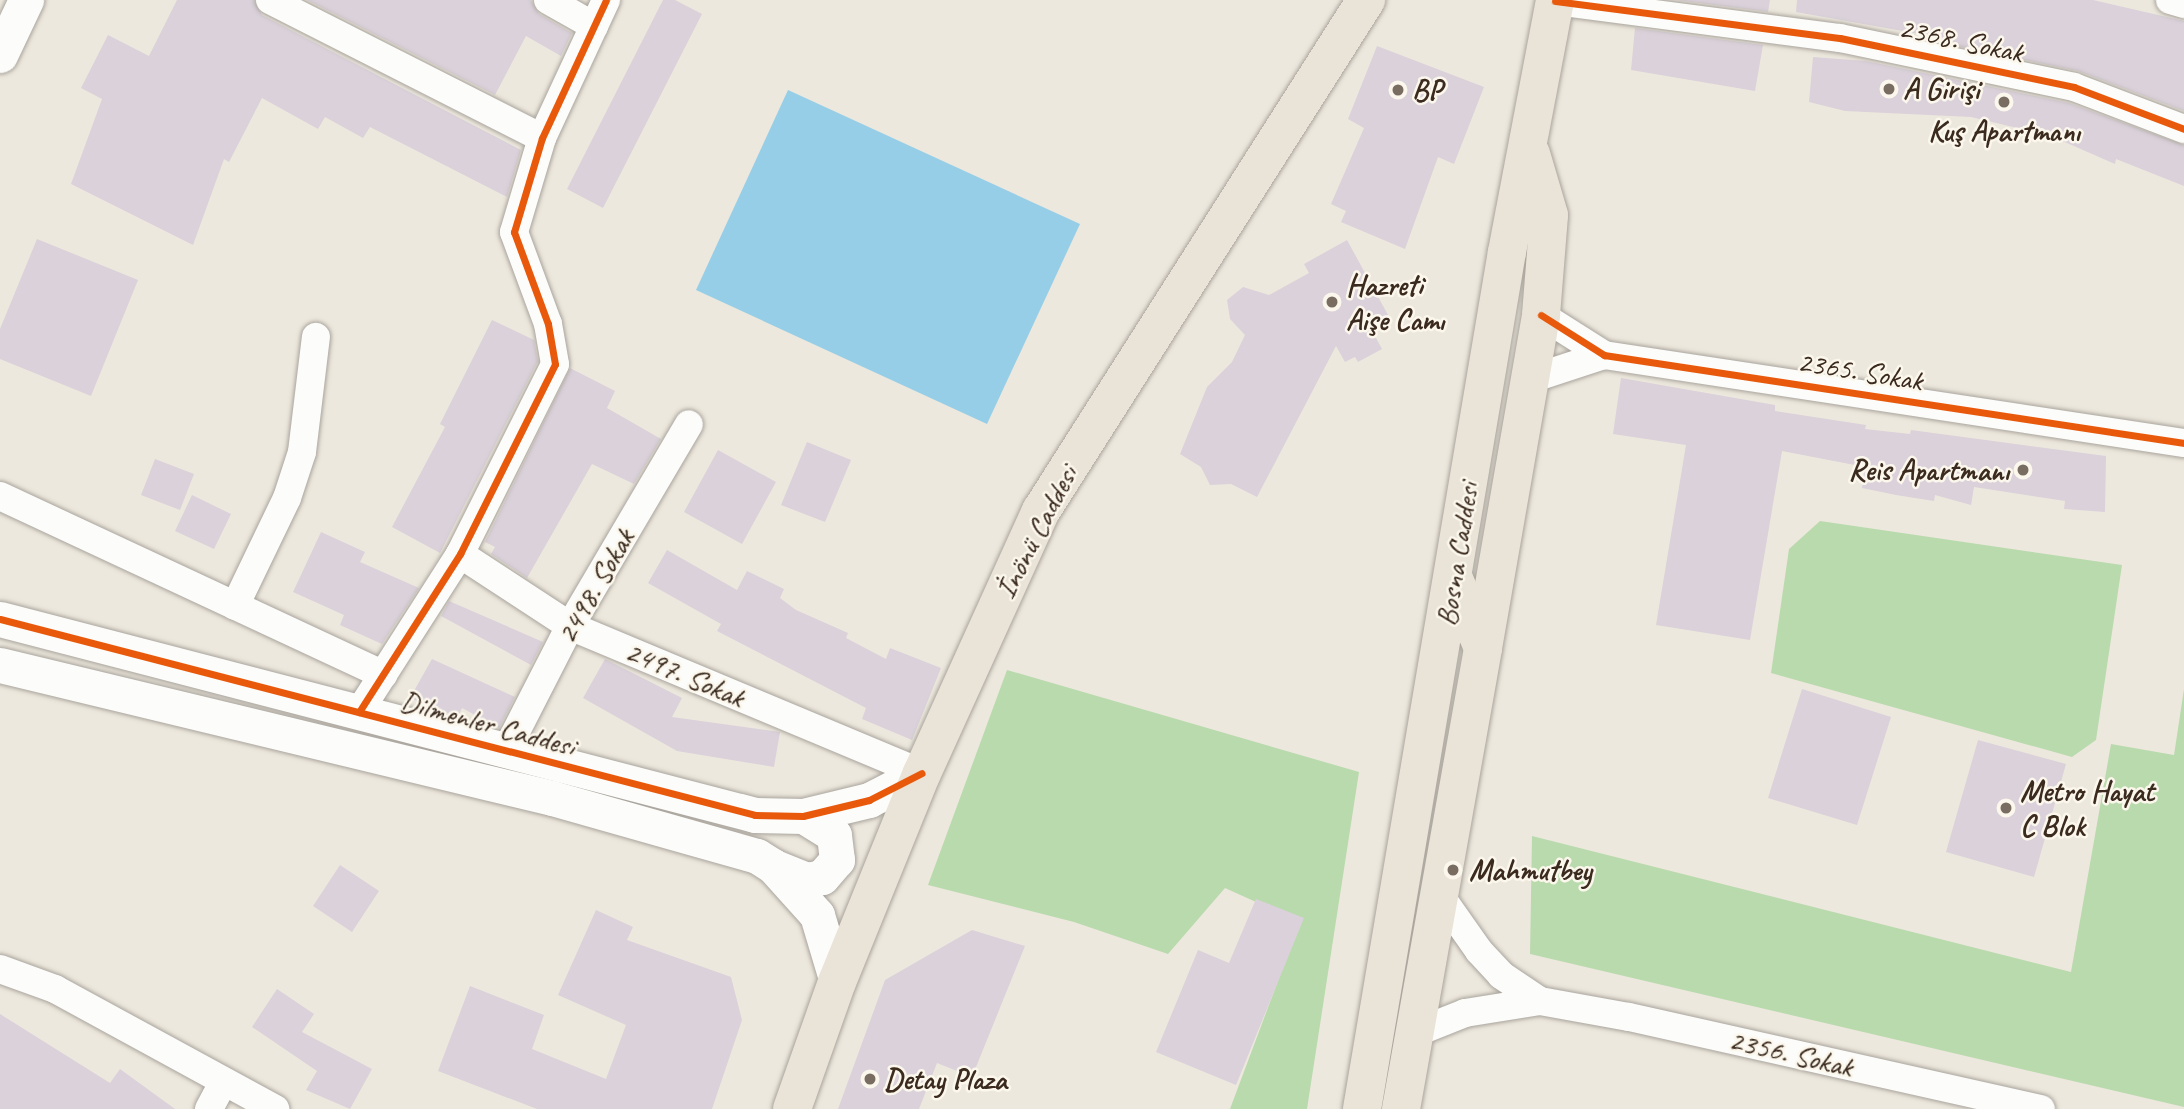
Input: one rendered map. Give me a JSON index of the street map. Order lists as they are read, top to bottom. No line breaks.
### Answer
{"streets":{"main road":["İnönü Caddesi","Bosna Caddesi"],"street":["2368. Sokak","2365. Sokak","2498. Sokak","2497. Sokak","Dilmenler Caddesi","2356. Sokak"]},"crossings":[["2368. Sokak","Bosna Caddesi"],["İnönü Caddesi","2497. Sokak"],["İnönü Caddesi","Dilmenler Caddesi"],["2498. Sokak","2497. Sokak"],["2498. Sokak","Dilmenler Caddesi"],["2497. Sokak","Dilmenler Caddesi"]],"places":["A Girişi","BP","Kuş Apartmanı","Hazreti Aişe Camı","Reis Apartmanı","Metro Hayat C Blok","Mahmutbey","Detay Plaza"]}
